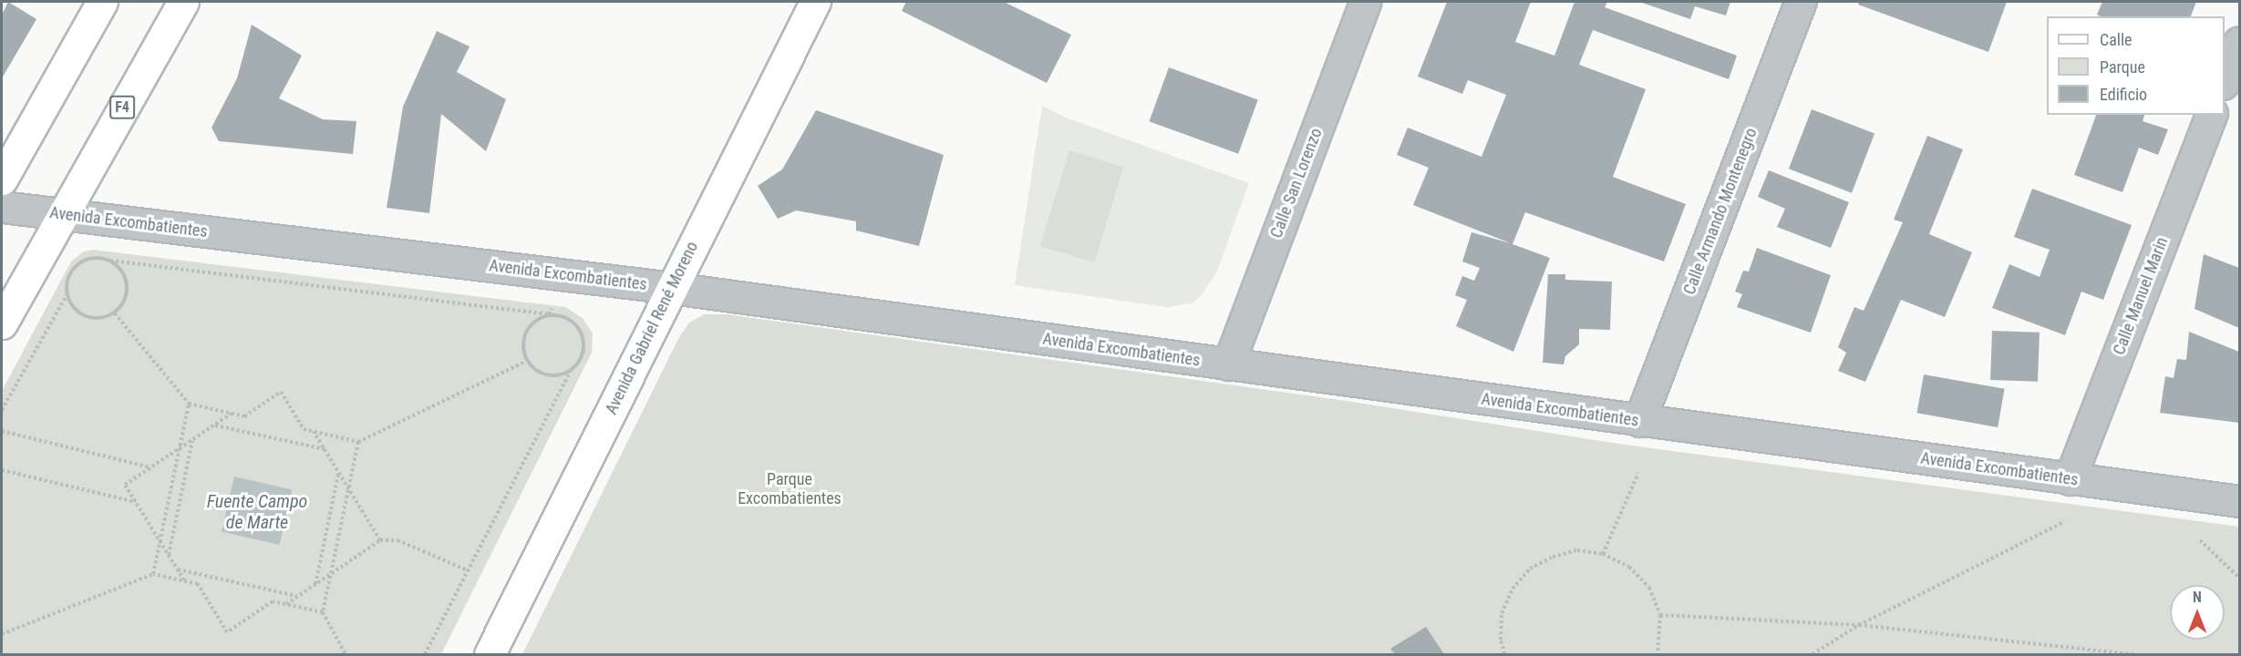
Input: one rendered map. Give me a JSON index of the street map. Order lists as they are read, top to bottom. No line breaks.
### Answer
{"streets":{"main road":["F4","Avenida Gabriel René Moreno"],"street":["Calle San Lorenzo","Calle Armando Montenegro","Avenida Excombatientes","Calle Manuel Marin"]},"crossings":[["F4","Avenida Excombatientes"],["Calle San Lorenzo","Avenida Excombatientes"],["Calle Armando Montenegro","Avenida Excombatientes"],["Avenida Excombatientes","Calle Manuel Marin"],["Avenida Excombatientes","Avenida Gabriel René Moreno"]],"water":["Fuente Campo de Marte"],"parks":["Parque Excombatientes"],"legend":["Calle","Parque","Edificio"],"north":"top"}
